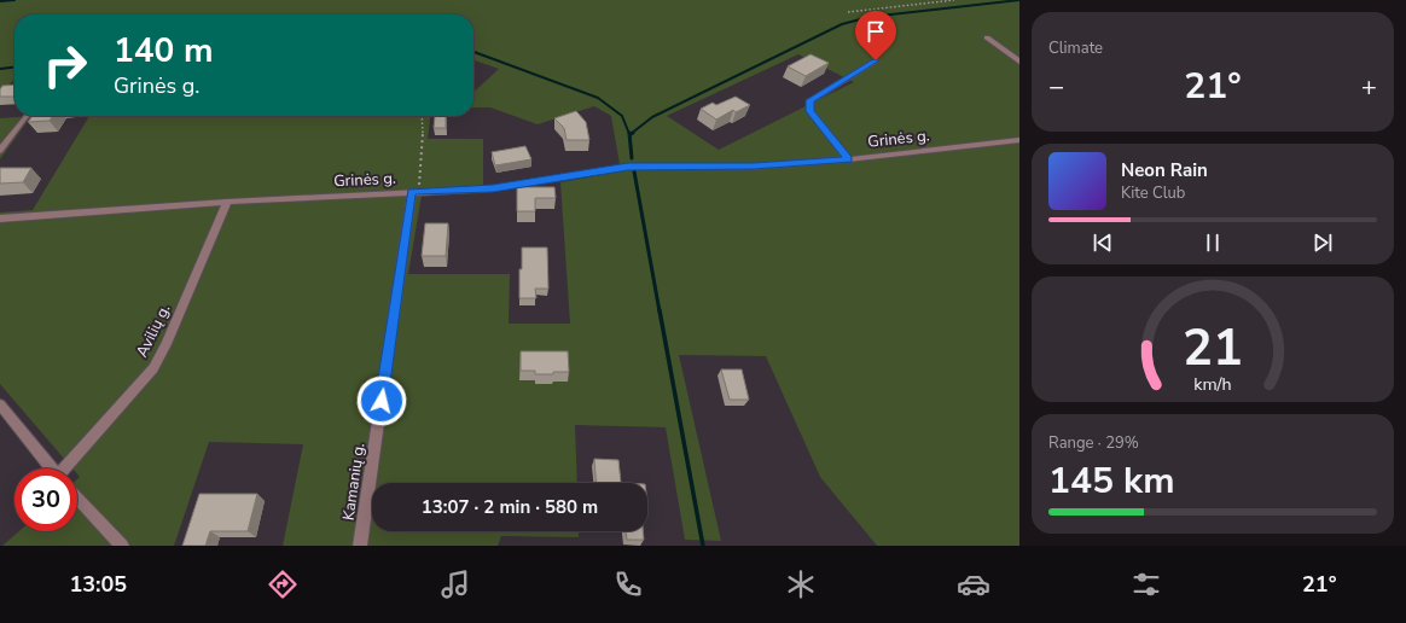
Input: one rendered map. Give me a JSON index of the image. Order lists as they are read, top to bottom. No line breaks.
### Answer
{"streets":{"street":["Grinės g.","Avilių g.","Kamanių g."]},"crossings":[["Grinės g.","Avilių g."],["Grinės g.","Kamanių g."]],"page":{"tile":["Climate",["Range · 29%","145 km"]],"turn":["140 m","Grinės g."],"heat":["−","21°","+"],"song":["Neon Rain","Kite Club"],"limit":"30","trip":"13:07 · 2 min · 580 m","tabs":["13:05","21°"],"gauge":["21","km/h"]}}
